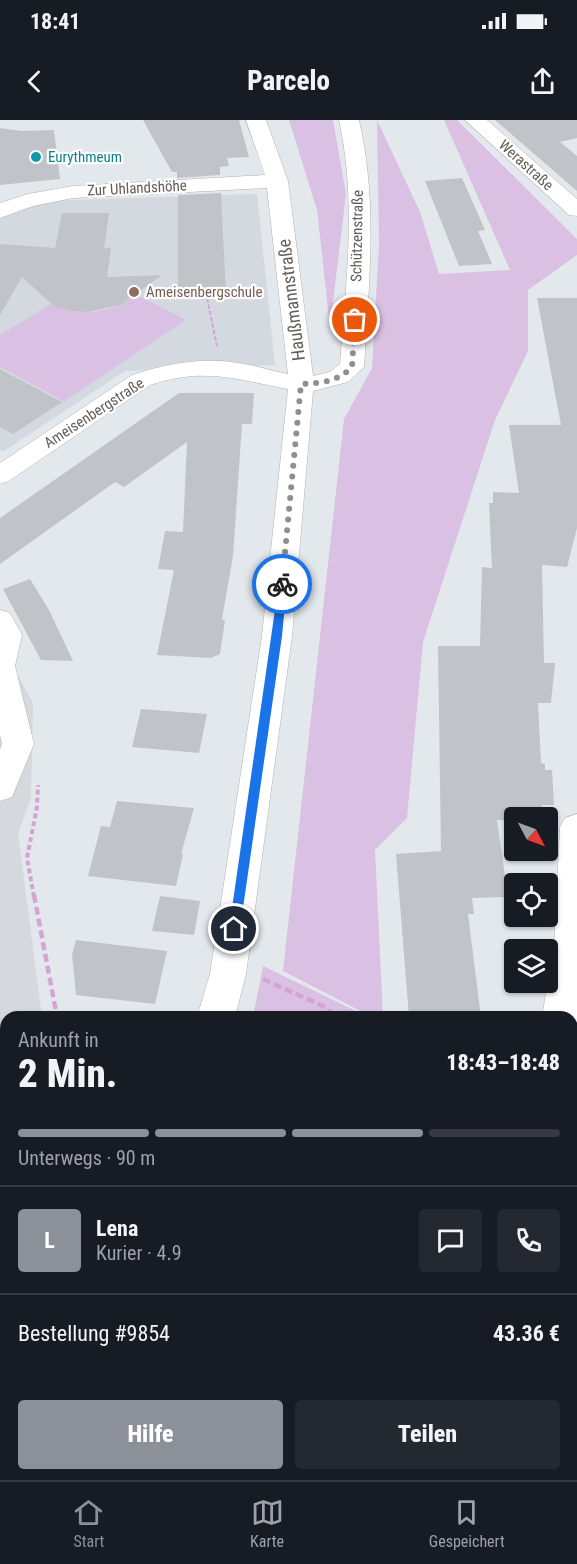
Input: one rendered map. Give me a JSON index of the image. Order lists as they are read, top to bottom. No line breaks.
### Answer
{"streets":{"street":["Werastraße","Zur Uhlandshöhe","Schützenstraße","Haußmannstraße","Ameisenbergstraße"]},"crossings":[["Zur Uhlandshöhe","Haußmannstraße"],["Schützenstraße","Haußmannstraße"],["Schützenstraße","Ameisenbergstraße"],["Haußmannstraße","Ameisenbergstraße"]],"places":["Eurythmeum","Ameisenbergschule"],"north":"bottom right","page":{"status":"18:41","header":"Parcelo","heading":["2 Min.","Ankunft in","18:43–18:48"],"panel":["Lena","Kurier · 4.9","Bestellung #9854","43.36 €"],"bar":"Unterwegs · 90 m","round":"L","buttons":["Hilfe","Teilen"],"tabs":["Start","Karte","Gespeichert"]}}
